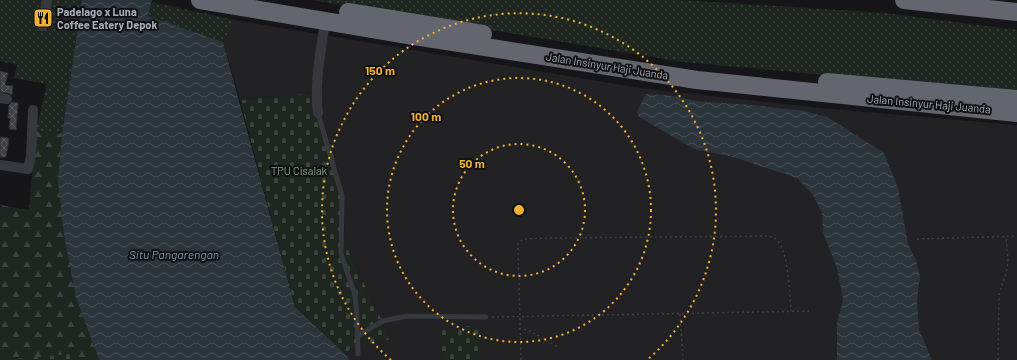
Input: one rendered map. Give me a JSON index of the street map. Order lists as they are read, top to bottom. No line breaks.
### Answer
{"streets":{"highway":["Jalan Insinyur Haji Juanda"]},"water":["Situ Pangarengan"],"parks":["TPU Cisalak"],"places":{"restaurant":["Padelago x Luna Coffee Eatery Depok"]},"rings":["150 m","100 m","50 m"]}
